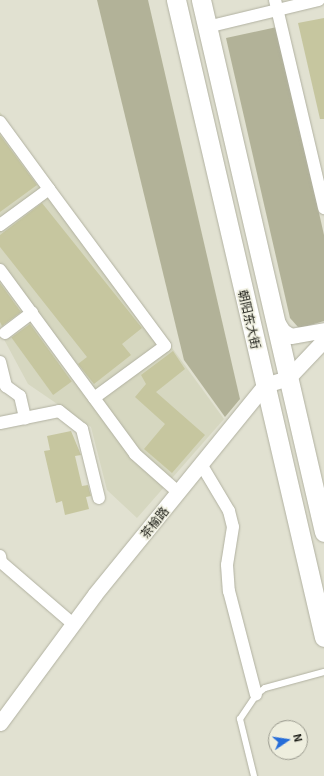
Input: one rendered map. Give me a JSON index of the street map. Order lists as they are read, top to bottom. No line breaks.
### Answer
{"streets":{"main road":["朝阳东大街"],"street":["茶榆路"]},"crossings":[["朝阳东大街","茶榆路"]],"north":"right"}
